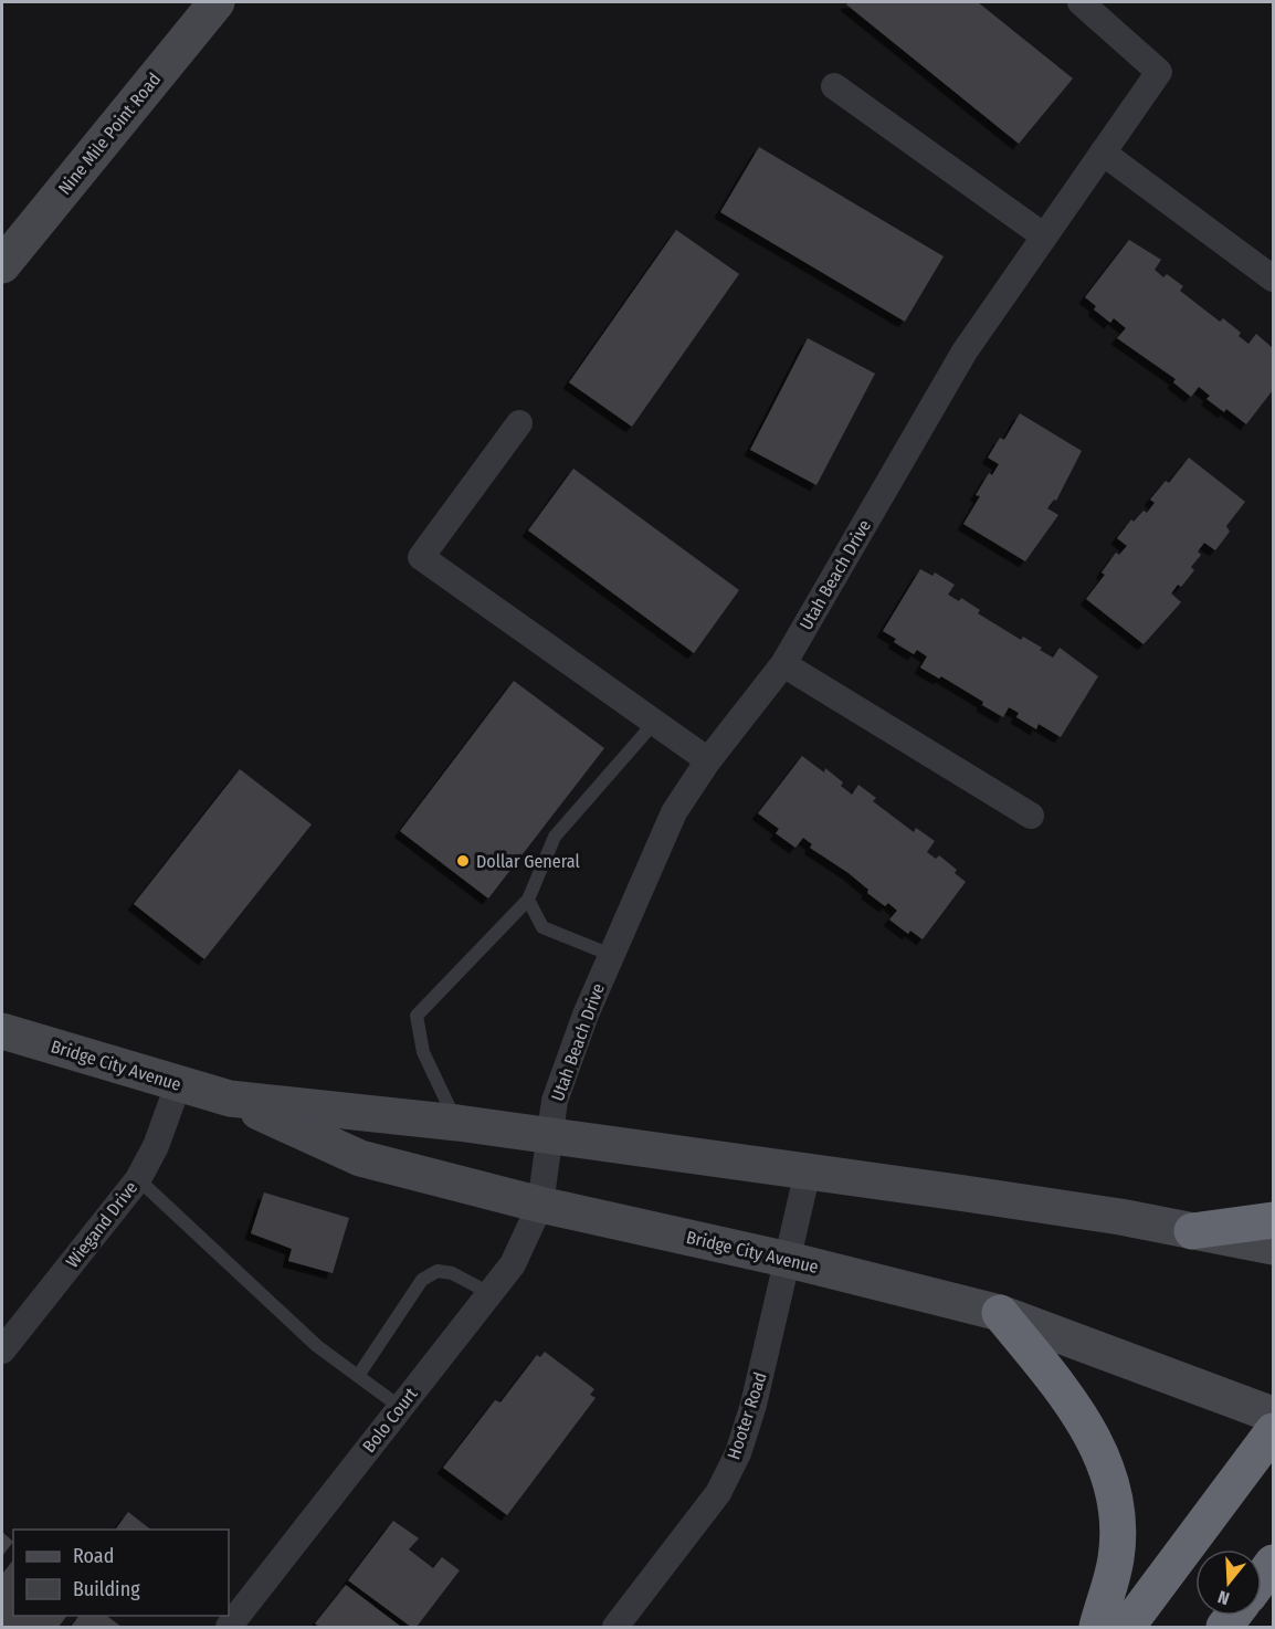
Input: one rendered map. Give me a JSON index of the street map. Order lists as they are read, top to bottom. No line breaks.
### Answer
{"streets":{"main road":["Nine Mile Point Road","Bridge City Avenue"],"street":["Utah Beach Drive","Wiegand Drive","Hooter Road","Bolo Court"]},"crossings":[["Utah Beach Drive","Bridge City Avenue"],["Utah Beach Drive","Bolo Court"],["Bridge City Avenue","Wiegand Drive"],["Bridge City Avenue","Hooter Road"],["Bridge City Avenue","Bolo Court"]],"places":["Dollar General"],"legend":["Road","Building"],"north":"bottom"}
